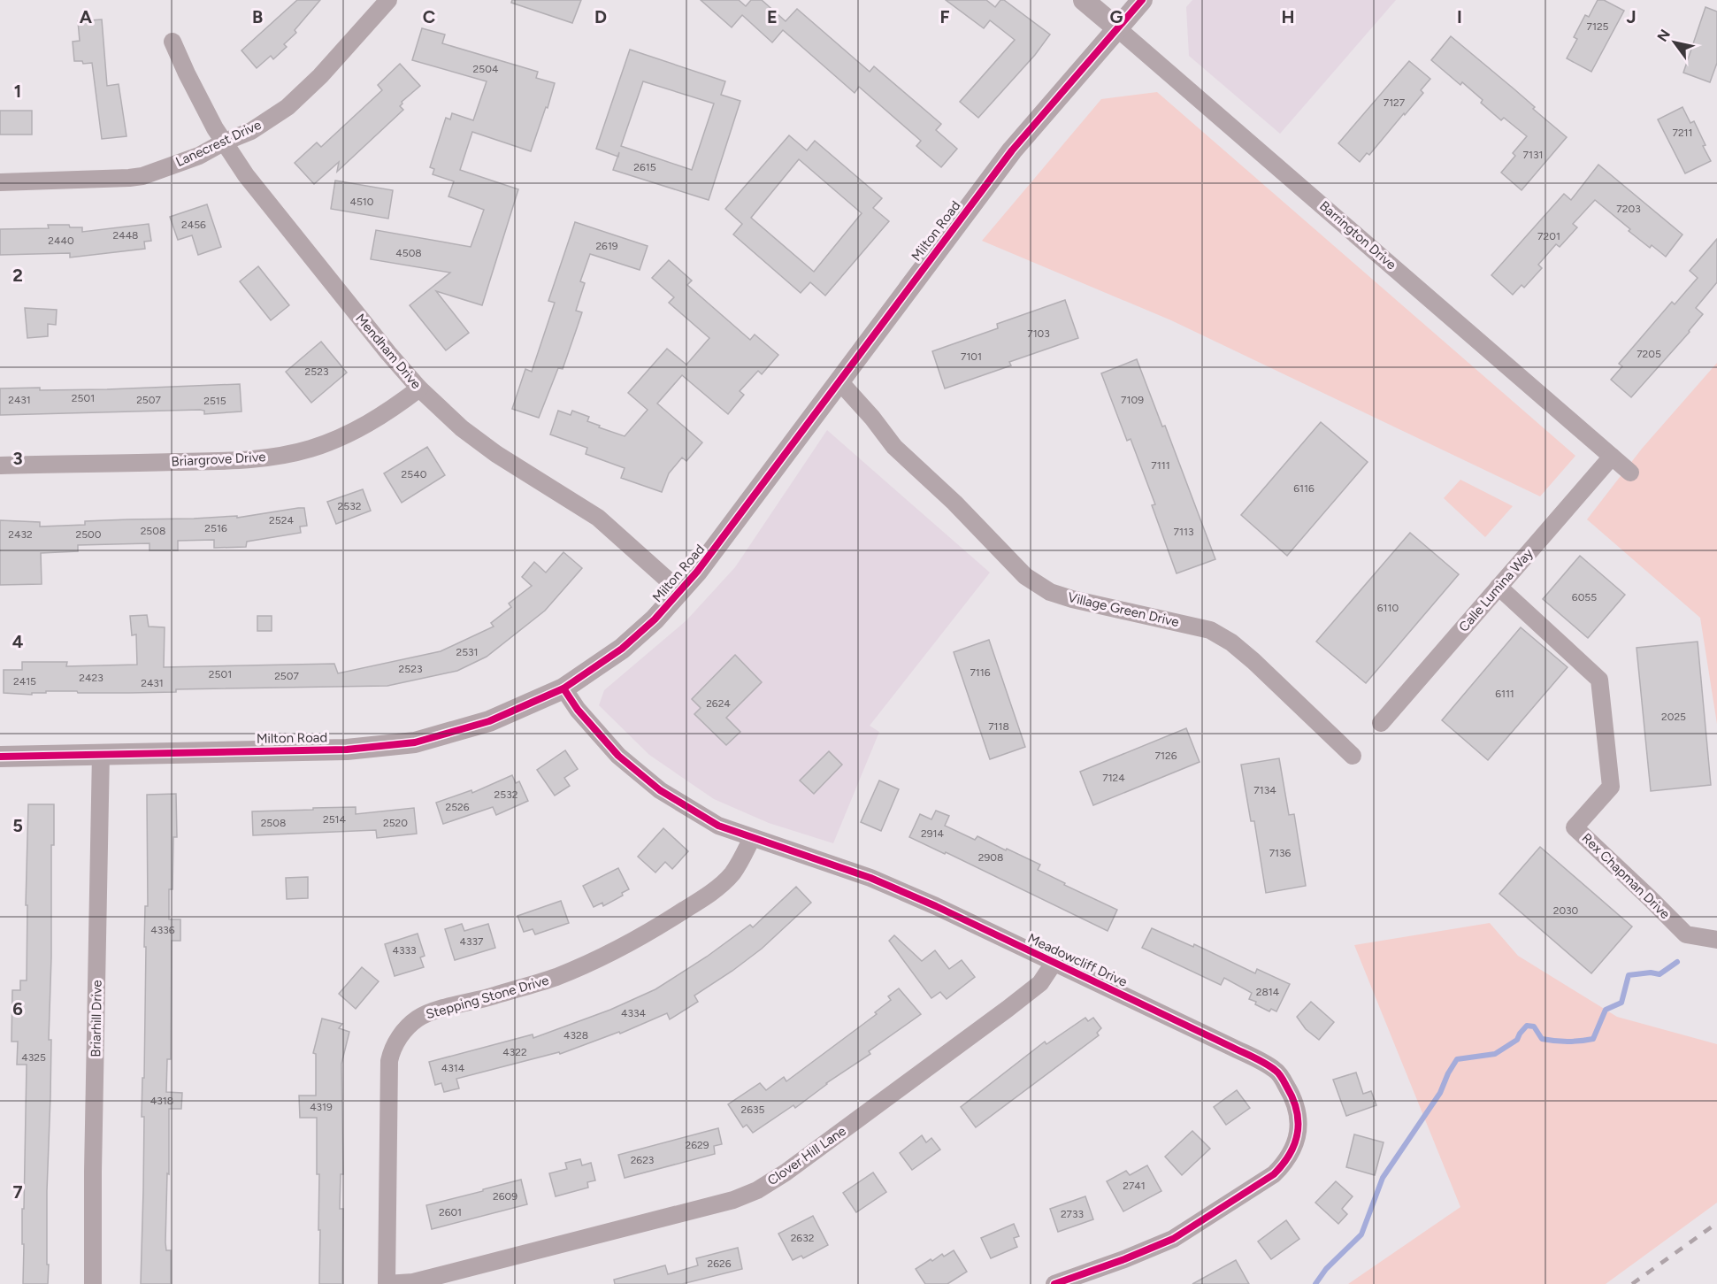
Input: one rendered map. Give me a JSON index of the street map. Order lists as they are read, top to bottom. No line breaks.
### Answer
{"streets":{"street":["Lanecrest Drive","Milton Road","Barrington Drive","Mendham Drive","Briargrove Drive","Calle Lumina Way","Village Green Drive","Rex Chapman Drive","Meadowcliff Drive","Stepping Stone Drive","Briarhill Drive","Clover Hill Lane"]},"crossings":[["Lanecrest Drive","Mendham Drive"],["Milton Road","Barrington Drive"],["Milton Road","Mendham Drive"],["Milton Road","Village Green Drive"],["Milton Road","Meadowcliff Drive"],["Milton Road","Briarhill Drive"],["Barrington Drive","Calle Lumina Way"],["Mendham Drive","Briargrove Drive"],["Calle Lumina Way","Rex Chapman Drive"],["Meadowcliff Drive","Stepping Stone Drive"],["Meadowcliff Drive","Clover Hill Lane"],["Stepping Stone Drive","Clover Hill Lane"]],"house_numbers":["7125","2504","7127","7211","7131","2615","4510","7203","2456","2448","7201","2440","2619","4508","7103","7205","7101","2523","2501","2431","2507","7109","2515","7111","2540","6116","2532","2524","2516","2508","7113","2432","2500","6055","6110","2531","2523","7116","2501","2507","2423","2415","2431","6111","2624","2025","7118","7126","7124","7134","2532","2526","2514","2508","2520","2914","7136","2908","2030","4336","4337","4333","2814","4334","4328","4322","4325","4314","4318","4319","2635","2629","2623","2741","2609","2601","2733","2632","2626"],"north":"top left","grid":{"columns":["A","B","C","D","E","F","G","H","I","J"],"rows":["1","2","3","4","5","6","7"]}}
